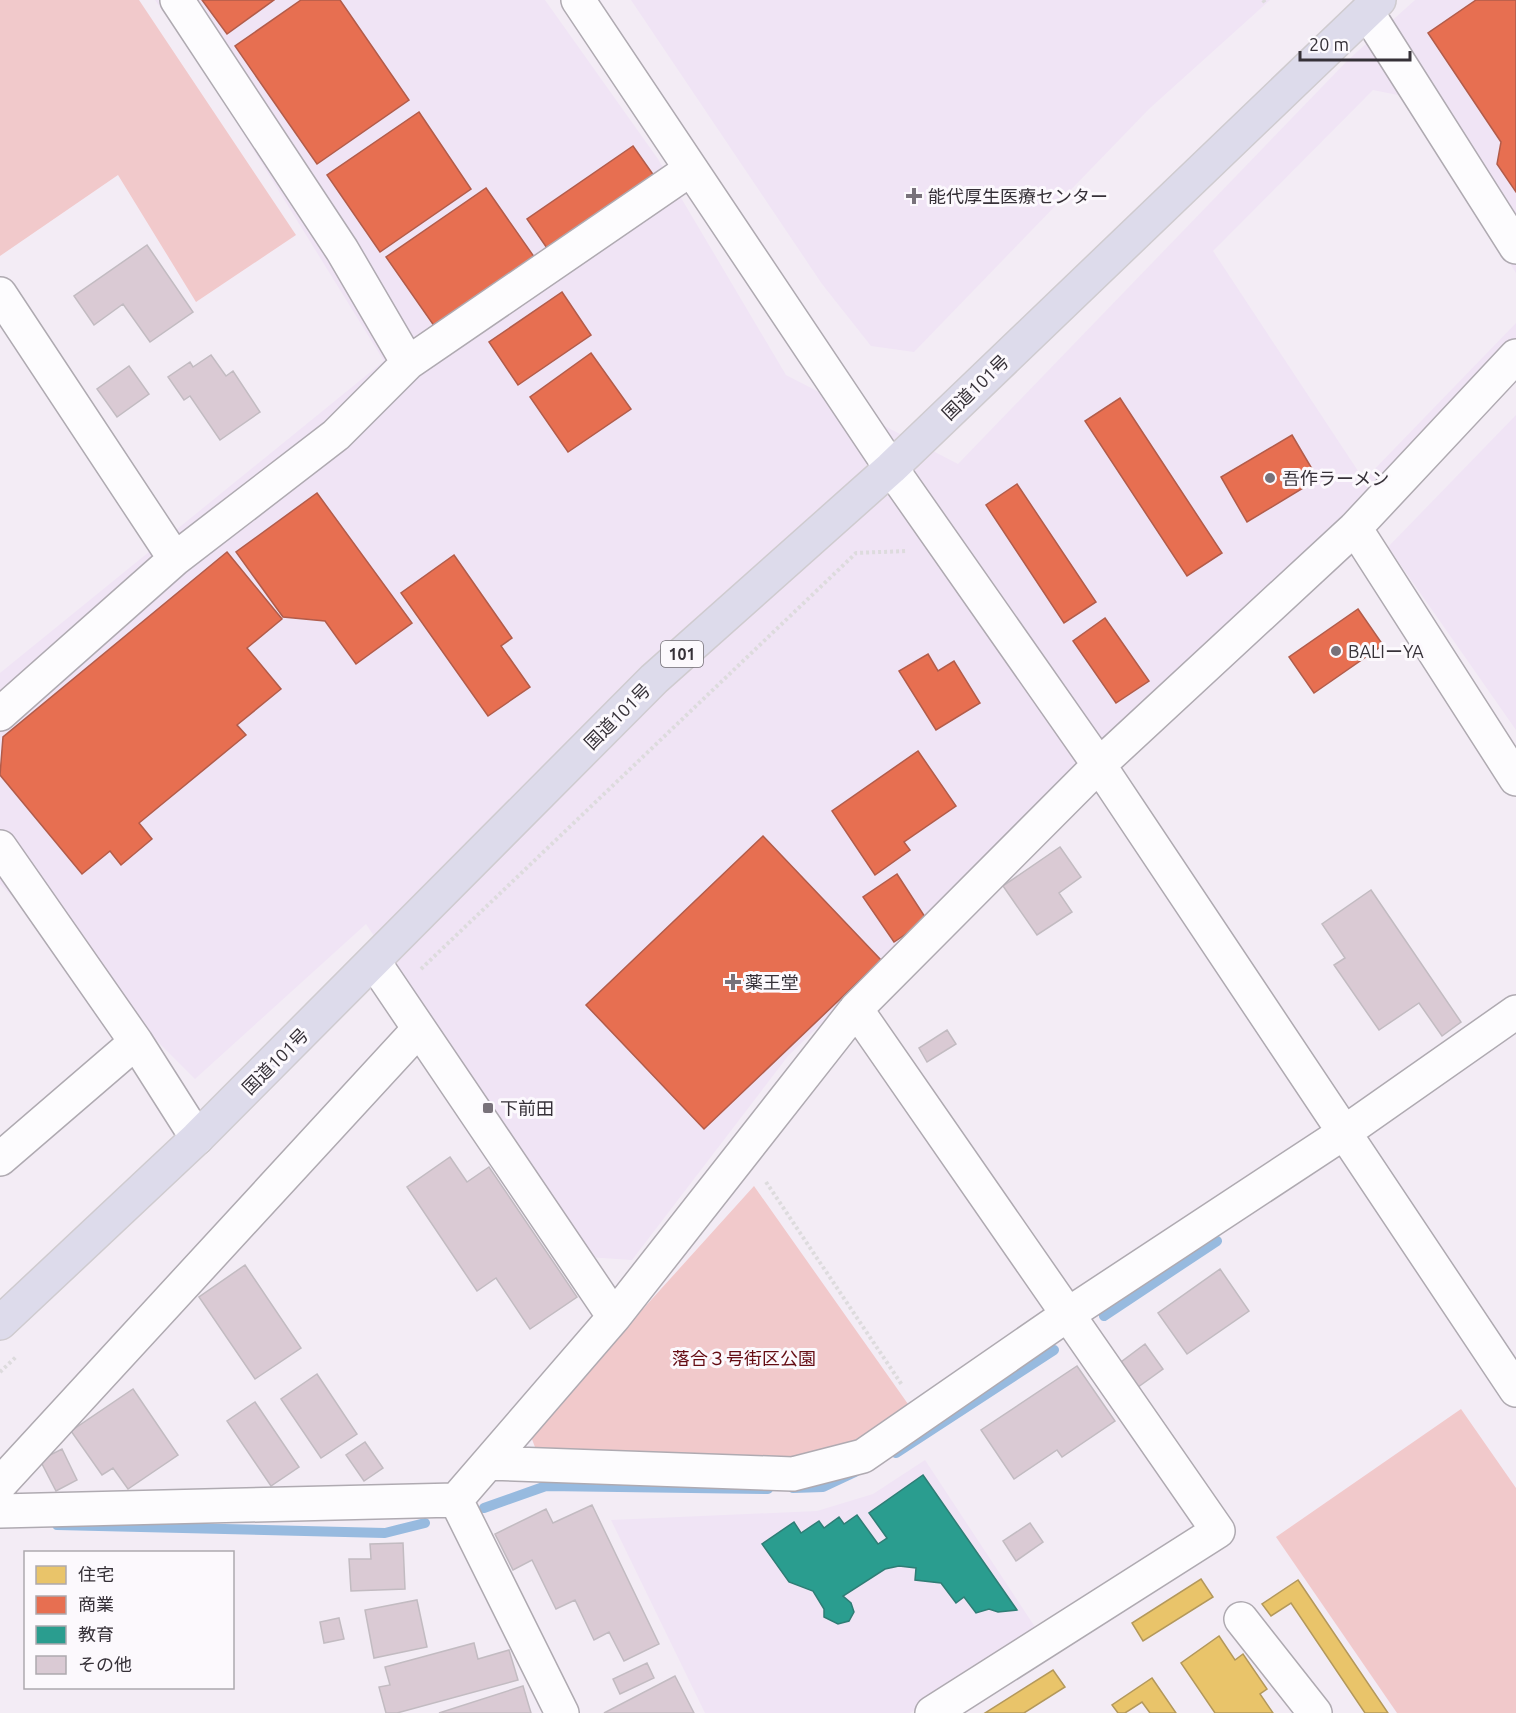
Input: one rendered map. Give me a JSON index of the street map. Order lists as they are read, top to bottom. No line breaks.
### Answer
{"streets":{"highway":["国道101号","101"]},"parks":["落合３号街区公園"],"places":{"health":["能代厚生医療センター","薬王堂"],"other":["吾作ラーメン","BALIーYA"],"transit":["下前田"]},"legend":["住宅","商業","教育","その他"],"scale_bar":"20 m"}
